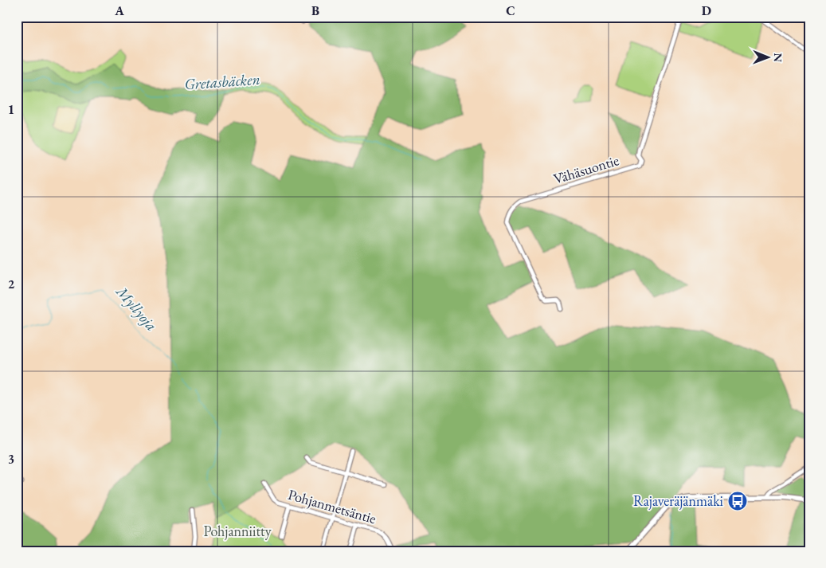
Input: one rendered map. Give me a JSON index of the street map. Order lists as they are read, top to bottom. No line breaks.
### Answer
{"streets":{"street":["Vähäsuontie","Pohjanmetsäntie"]},"water":["Gretasbäcken","Myllyoja"],"parks":["Pohjanniitty"],"places":{"bus stop":["Rajaveräjänmäki"]},"north":"right","grid":{"columns":["A","B","C","D"],"rows":["1","2","3"]}}
